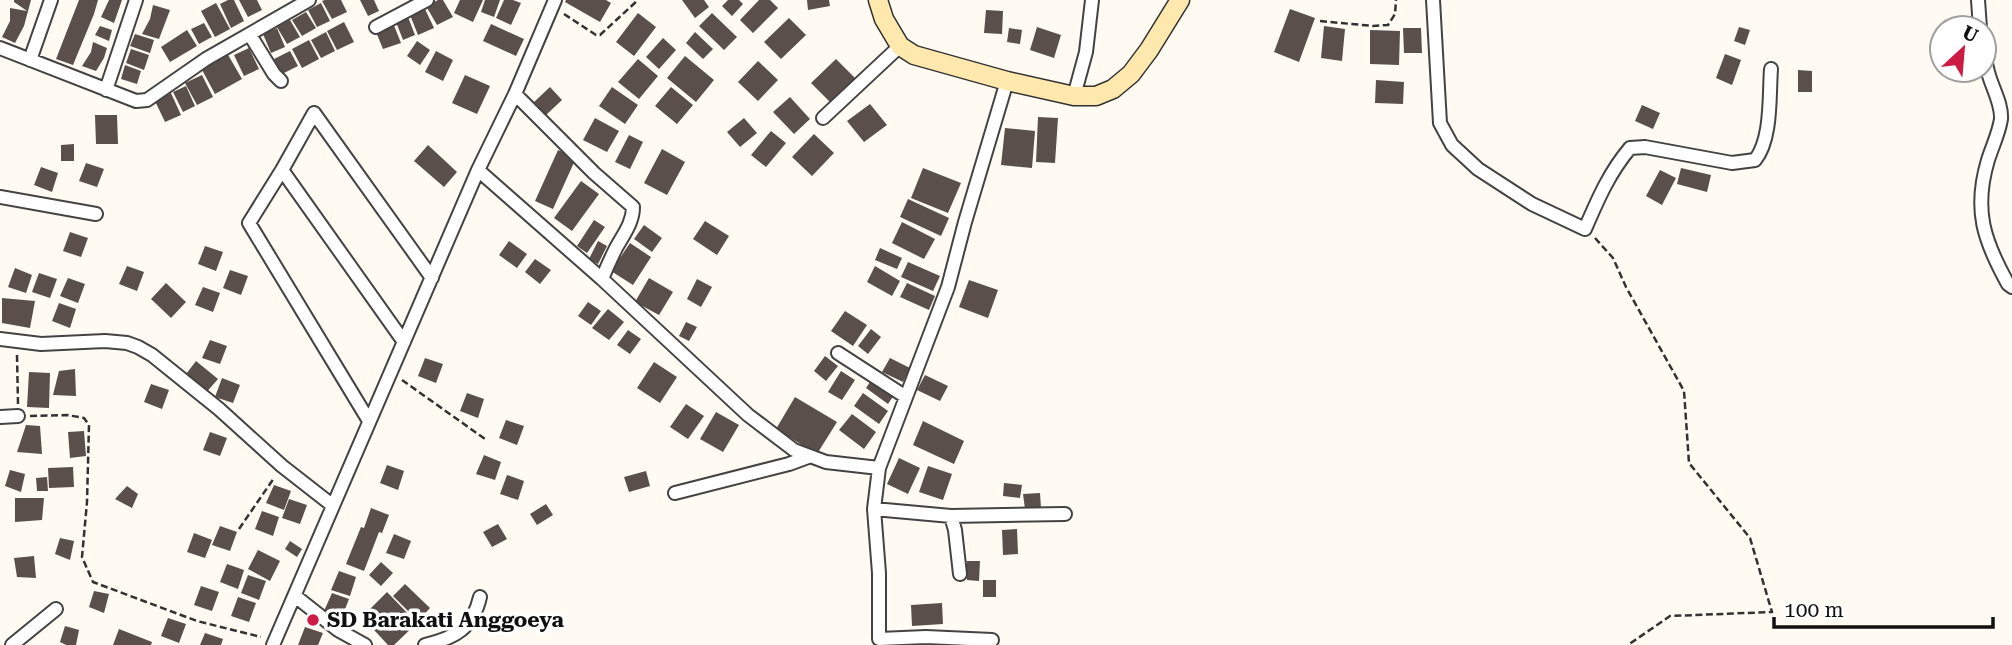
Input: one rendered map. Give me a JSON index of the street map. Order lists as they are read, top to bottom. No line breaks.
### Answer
{"places":["SD Barakati Anggoeya"],"scale_bar":"100 m","north":"top right"}
